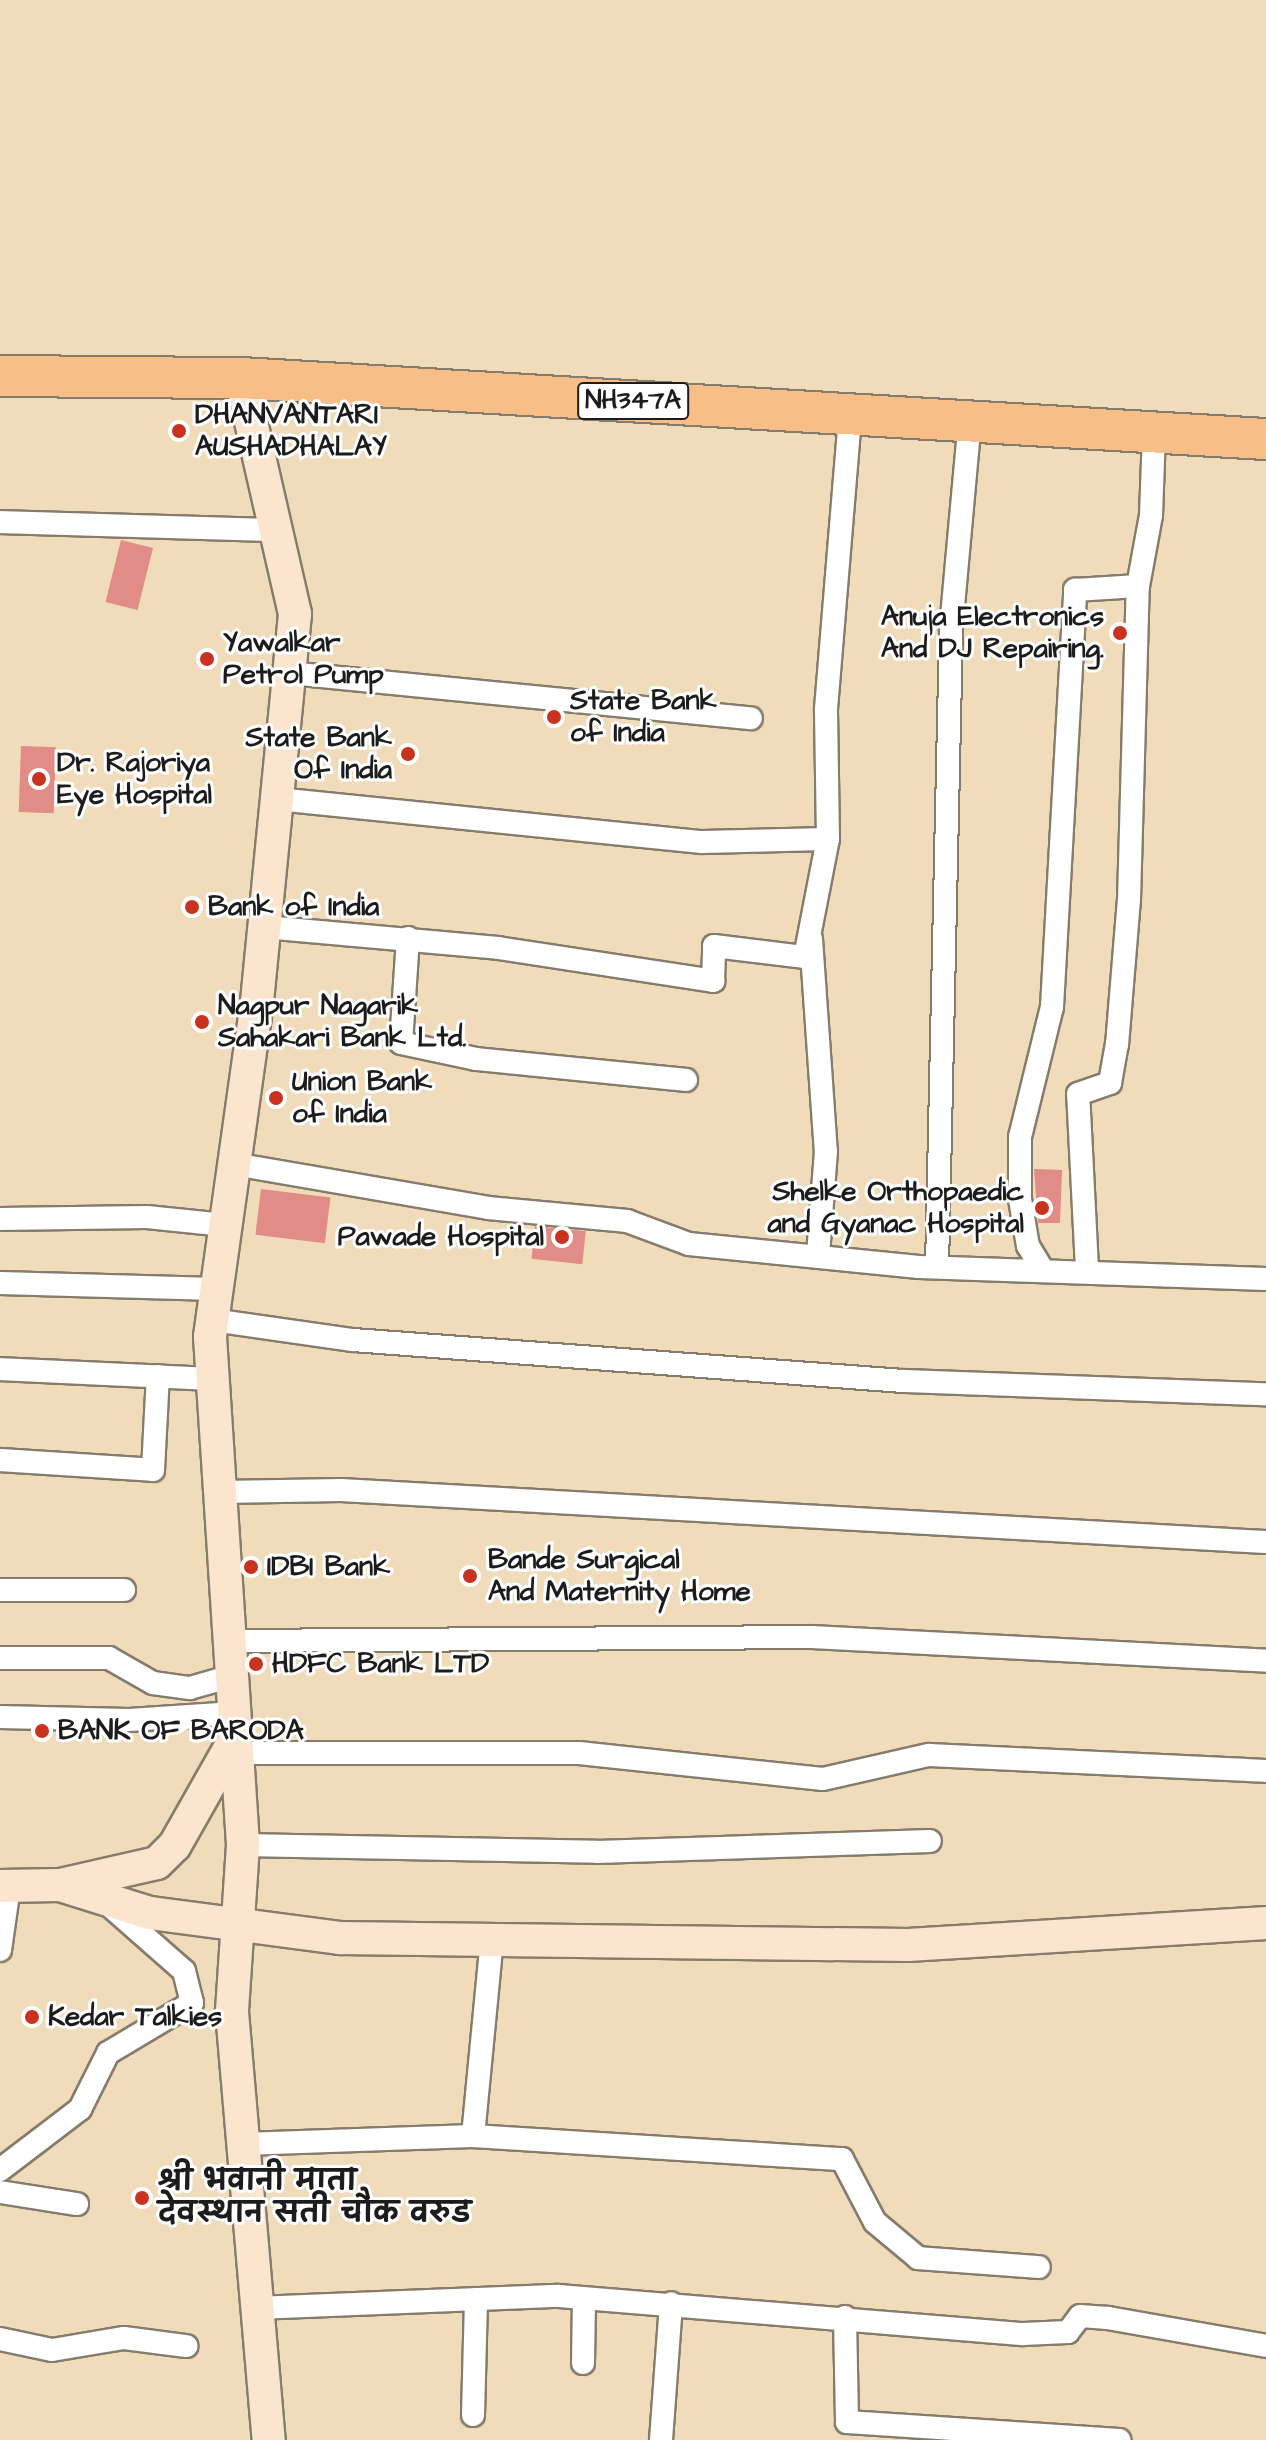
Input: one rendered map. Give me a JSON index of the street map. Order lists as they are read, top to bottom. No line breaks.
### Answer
{"streets":{"highway":["NH347A"]},"places":["DHANVANTARI AUSHADHALAY","Anuja Electronics And DJ Repairing.","Yawalkar Petrol Pump","State Bank of India","State Bank Of India","Dr. Rajoriya Eye Hospital","Bank of India","Nagpur Nagarik Sahakari Bank Ltd.","Union Bank of India","Shelke Orthopaedic and Gyanac Hospital","Pawade Hospital","IDBI Bank","Bande Surgical And Maternity Home","HDFC Bank LTD","BANK OF BARODA","Kedar Talkies","श्री भवानी माता देवस्थान सती चौक वरुड"]}
